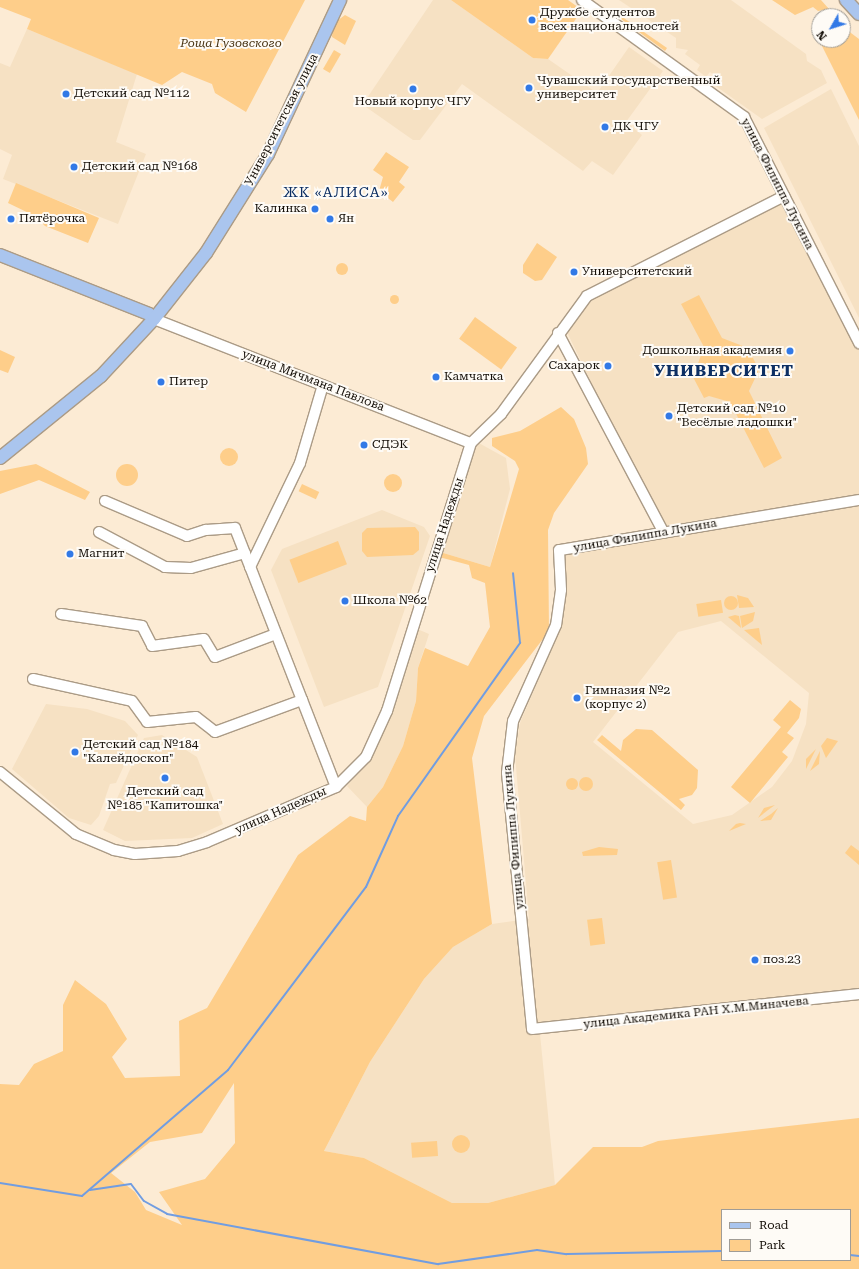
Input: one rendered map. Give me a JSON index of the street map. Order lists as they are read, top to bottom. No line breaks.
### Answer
{"streets":{"main road":["Университетская улица","улица Мичмана Павлова"],"street":["улица Филиппа Лукина","улица Надежды","улица Академика РАН Х.М.Миначева"]},"crossings":[["Университетская улица","улица Мичмана Павлова"],["улица Филиппа Лукина","улица Академика РАН Х.М.Миначева"],["улица Мичмана Павлова","улица Надежды"]],"districts":["ЖК «АЛИСА»","УНИВЕРСИТЕТ"],"parks":["Роща Гузовского"],"places":["Дружбе студентов всех национальностей","Чувашский государственный университет","Новый корпус ЧГУ","Детский сад №112","ДК ЧГУ","Детский сад №168","Калинка","Пятёрочка","Ян","Университетский","Дошкольная академия","Сахарок","Камчатка","Питер","Детский сад №10 \"Весёлые ладошки\"","СДЭК","Магнит","Школа №62","Гимназия №2 (корпус 2)","Детский сад №184 \"Калейдоскоп\"","Детский сад №185 \"Капитошка\"","поз.23"],"legend":["Road","Park"],"north":"bottom left"}
